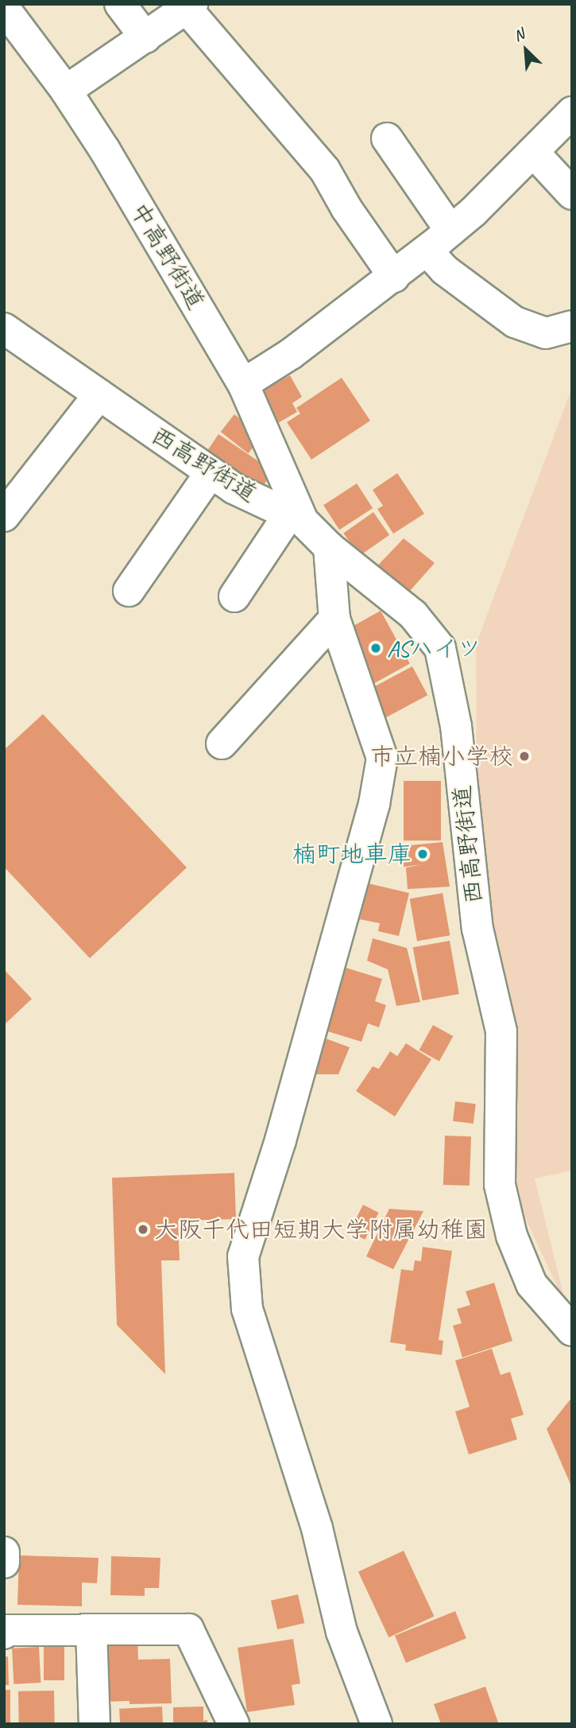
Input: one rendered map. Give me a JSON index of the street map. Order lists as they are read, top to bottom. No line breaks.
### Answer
{"streets":{"street":["中高野街道","西高野街道"]},"crossings":[["中高野街道","西高野街道"]],"places":["ASハイツ","市立楠小学校","楠町地車庫","大阪千代田短期大学附属幼稚園"],"north":"top left"}
